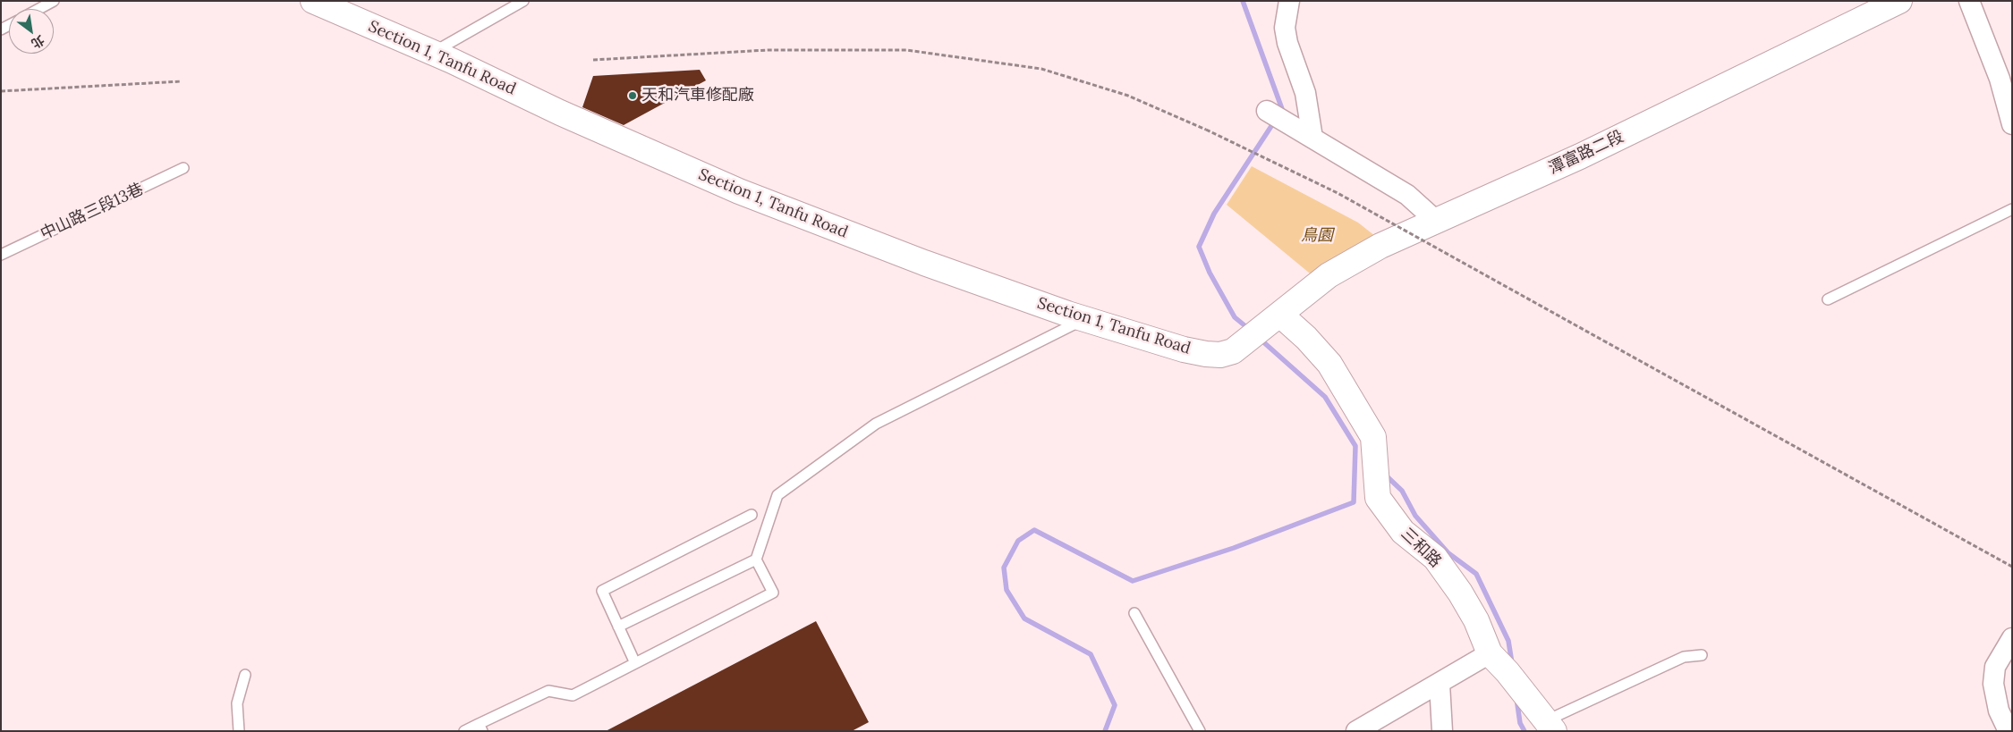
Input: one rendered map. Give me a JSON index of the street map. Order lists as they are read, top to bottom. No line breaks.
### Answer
{"streets":{"street":["Section 1, Tanfu Road","潭富路二段","三和路"],"lane":["中山路三段13巷"]},"crossings":[["Section 1, Tanfu Road","潭富路二段"],["Section 1, Tanfu Road","三和路"],["潭富路二段","三和路"]],"parks":["鳥園"],"places":["天和汽車修配廠"],"north":"bottom right"}
